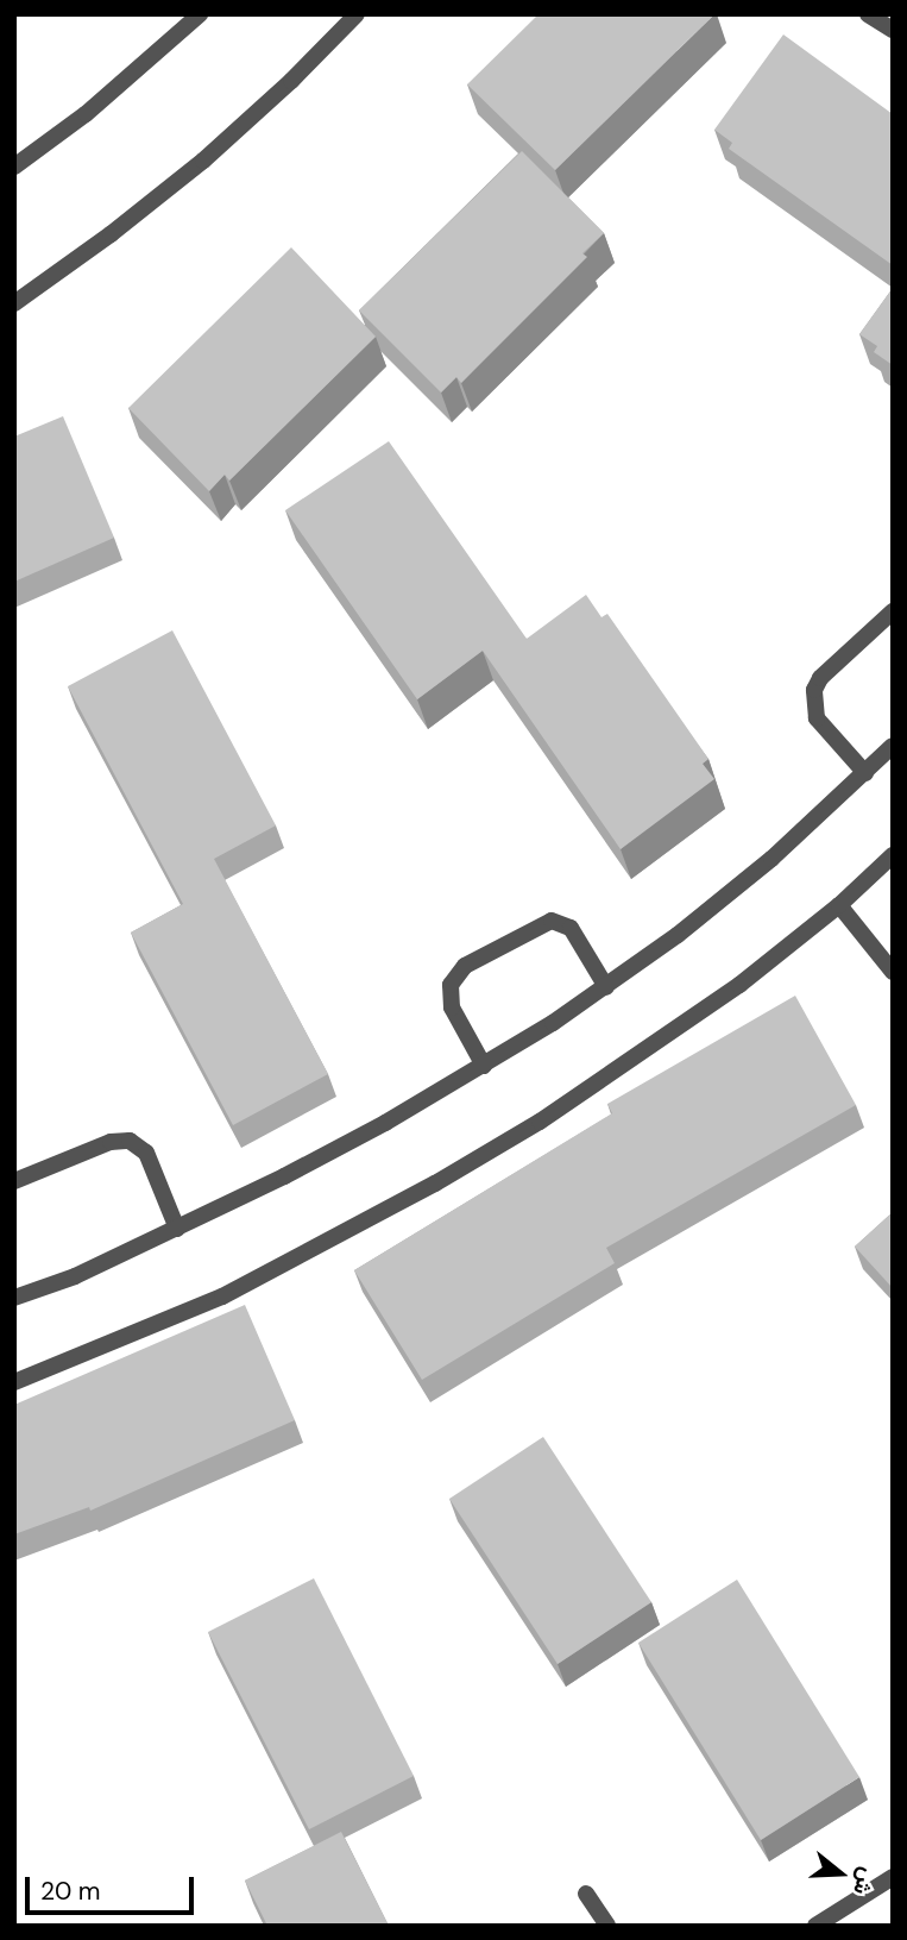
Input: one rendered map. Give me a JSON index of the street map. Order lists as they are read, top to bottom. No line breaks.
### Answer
{"scale_bar":"20 m","north":"right"}
